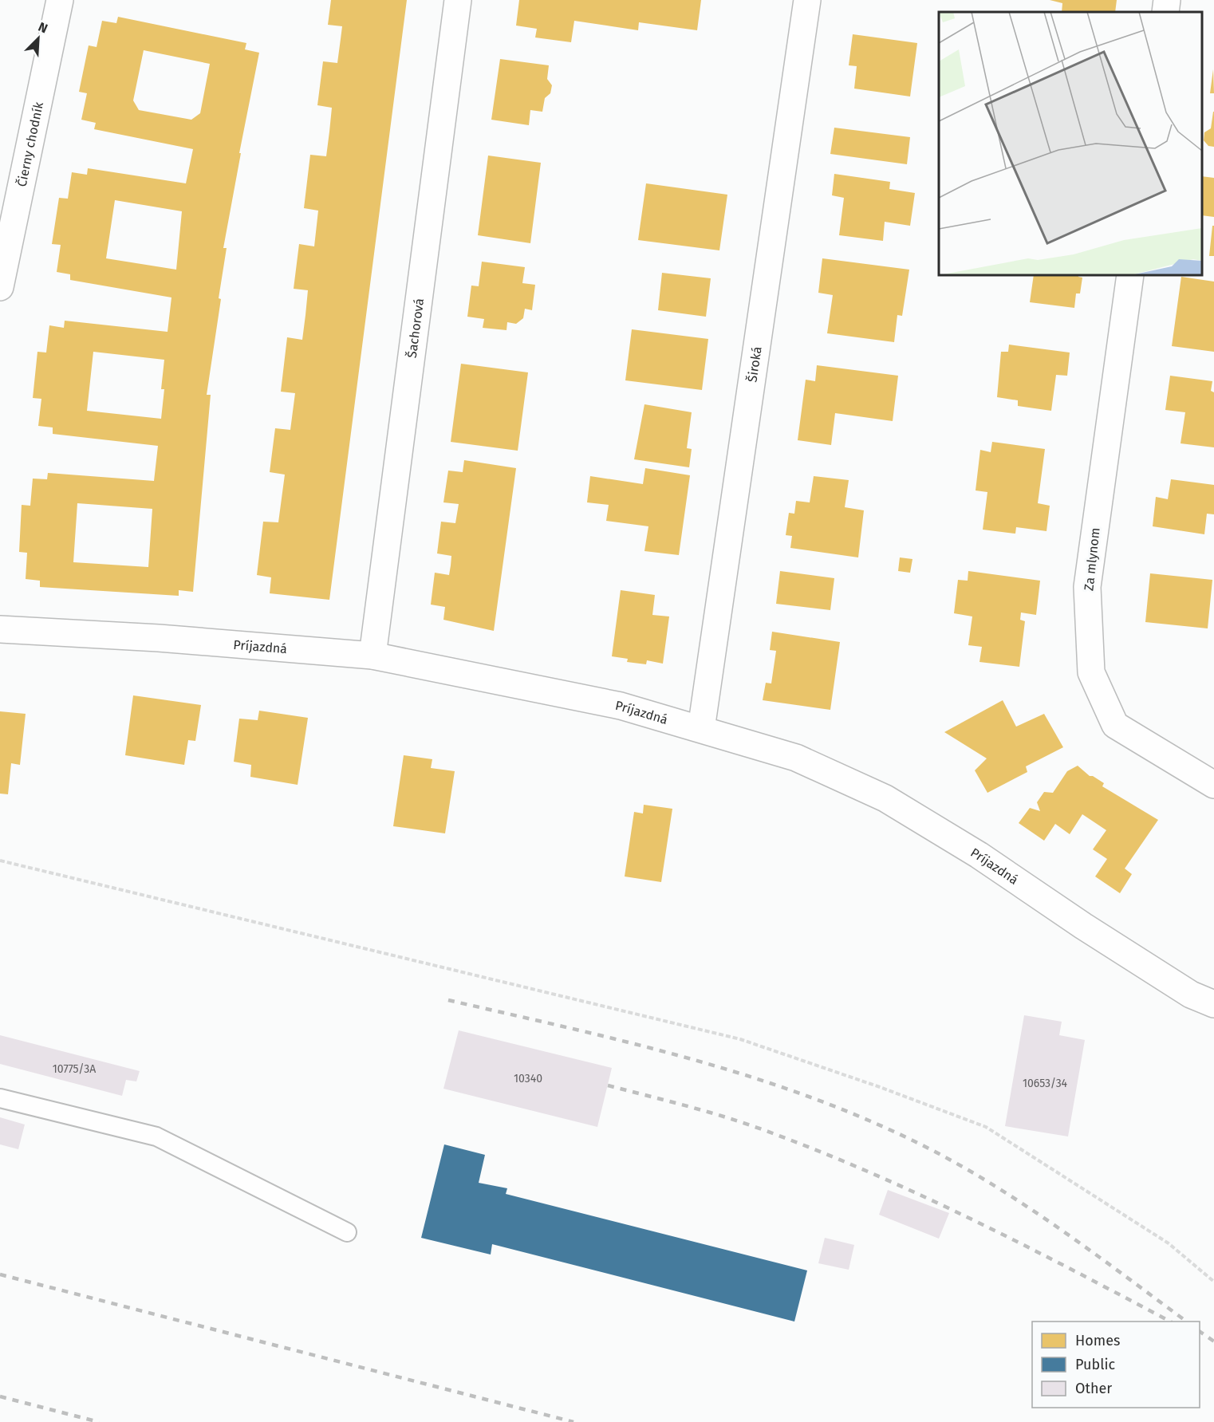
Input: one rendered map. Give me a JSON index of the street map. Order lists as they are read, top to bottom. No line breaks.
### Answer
{"streets":{"street":["Čierny chodník","Šachorová","Široká","Za mlynom","Príjazdná"]},"crossings":[["Šachorová","Príjazdná"],["Široká","Príjazdná"]],"house_numbers":["10775/3A","10340","10653/34"],"legend":["Homes","Public","Other"],"north":"top right"}
